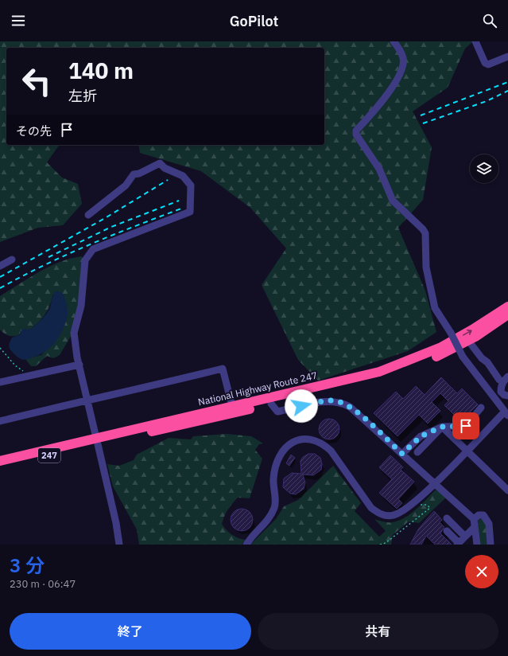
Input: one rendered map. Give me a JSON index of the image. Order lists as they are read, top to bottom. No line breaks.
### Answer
{"streets":{"highway":["National Highway Route 247","247"]},"page":{"header":"GoPilot","turn":["140 m","左折"],"then":"その先","heading":["3 分","230 m · 06:47"],"buttons":["終了","共有"]}}
